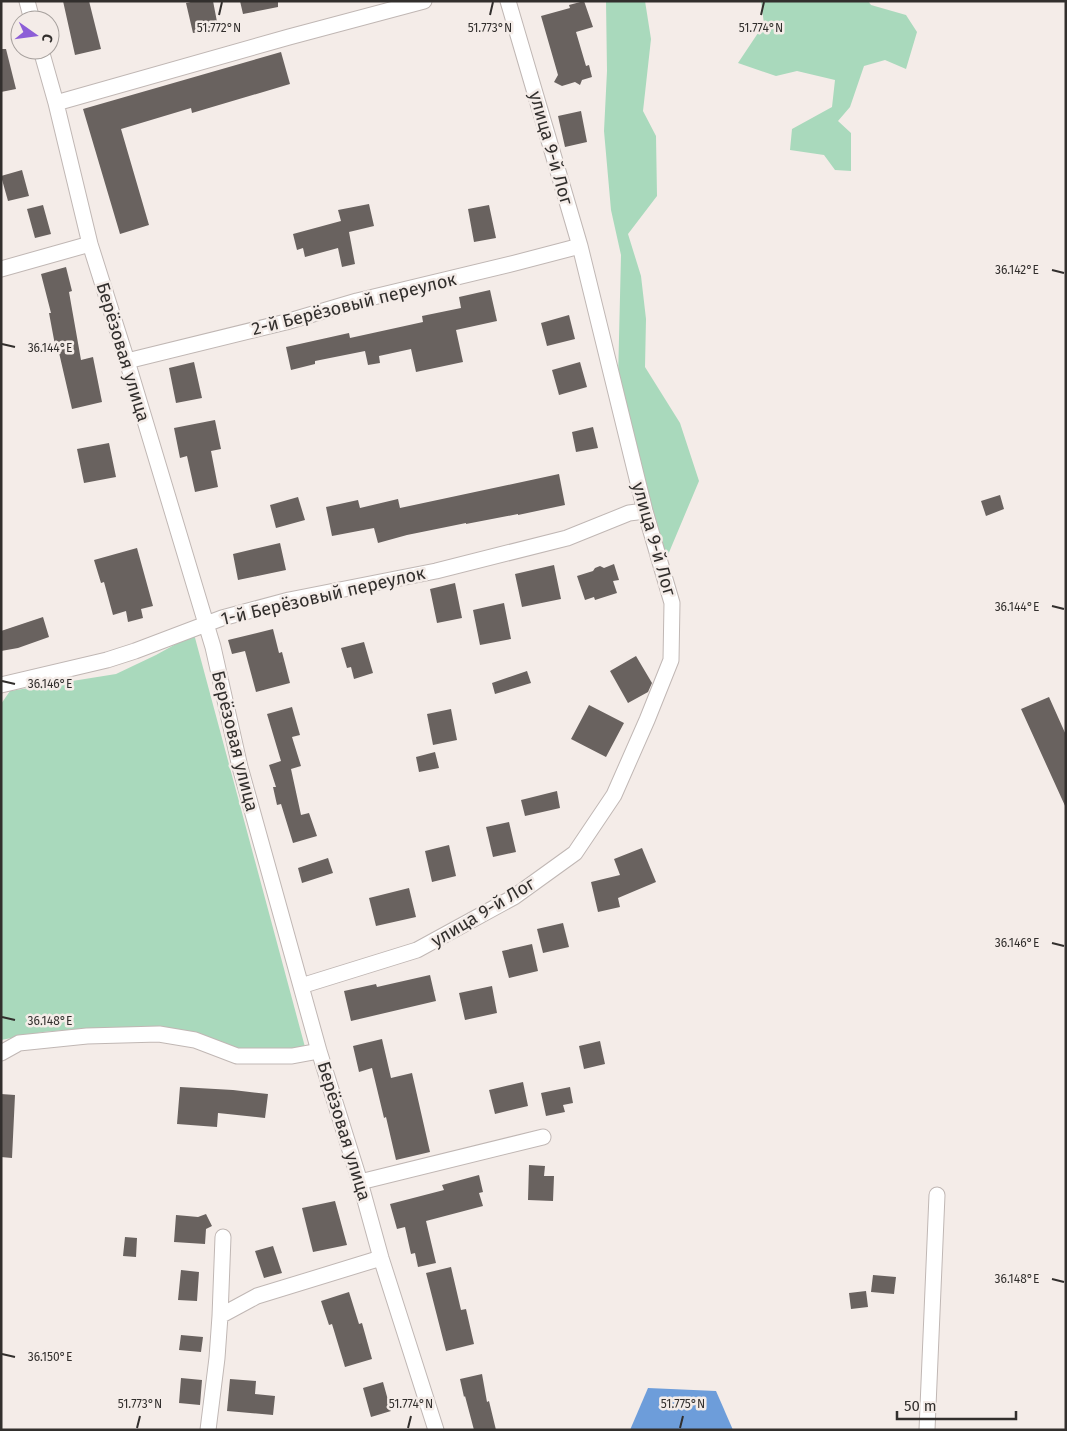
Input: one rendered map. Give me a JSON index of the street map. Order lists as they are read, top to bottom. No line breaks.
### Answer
{"streets":{"street":["улица 9-й Лог","2-й Берёзовый переулок","Берёзовая улица","1-й Берёзовый переулок"]},"crossings":[["улица 9-й Лог","2-й Берёзовый переулок"],["улица 9-й Лог","Берёзовая улица"],["улица 9-й Лог","1-й Берёзовый переулок"],["2-й Берёзовый переулок","Берёзовая улица"],["Берёзовая улица","1-й Берёзовый переулок"]],"scale_bar":"50 m","north":"right","coordinates":["51.772°N","51.773°N","51.774°N","36.142°E","36.144°E","36.146°E","36.148°E","36.150°E","51.775°N"]}
